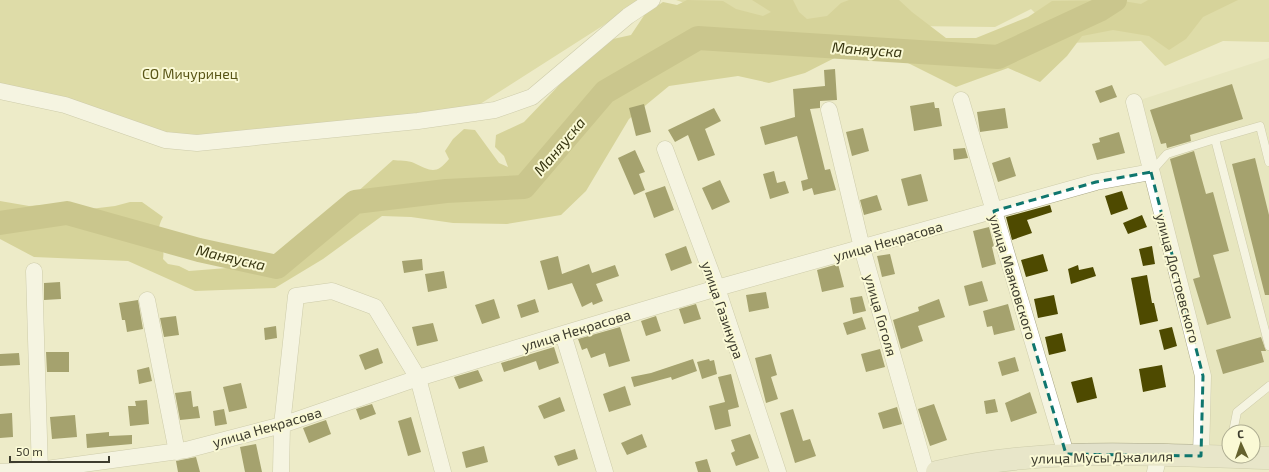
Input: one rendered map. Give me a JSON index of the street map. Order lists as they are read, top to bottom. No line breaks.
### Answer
{"streets":{"main road":["улица Мусы Джалиля"],"street":["улица Некрасова","улица Маяковского","улица Достоевского","улица Газинура","улица Гоголя"]},"crossings":[["улица Некрасова","улица Маяковского"],["улица Некрасова","улица Достоевского"],["улица Некрасова","улица Газинура"],["улица Некрасова","улица Гоголя"],["улица Маяковского","улица Мусы Джалиля"],["улица Достоевского","улица Мусы Джалиля"]],"water":["Маняуска"],"parks":["СО Мичуринец"],"scale_bar":"50 m","north":"top"}
